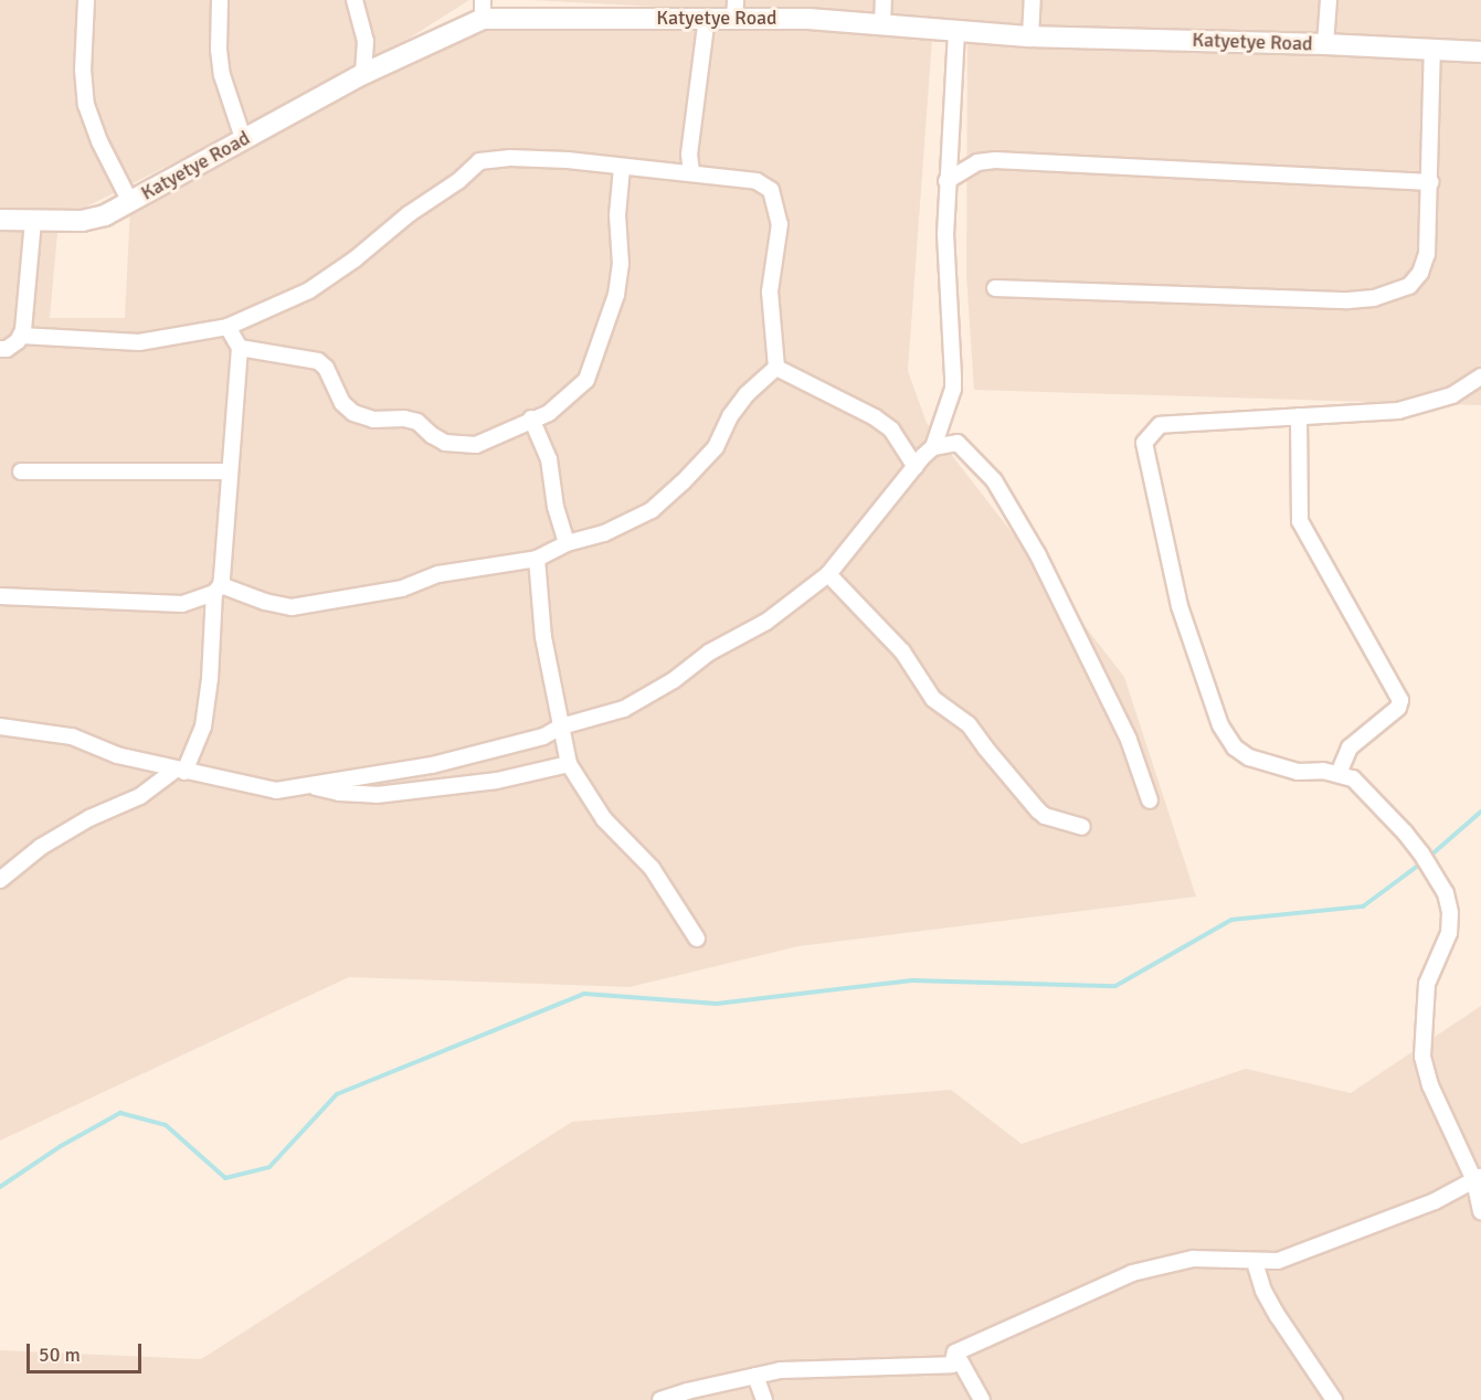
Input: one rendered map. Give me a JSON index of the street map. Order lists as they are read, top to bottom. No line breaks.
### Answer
{"streets":{"street":["Katyetye Road"]},"scale_bar":"50 m"}
